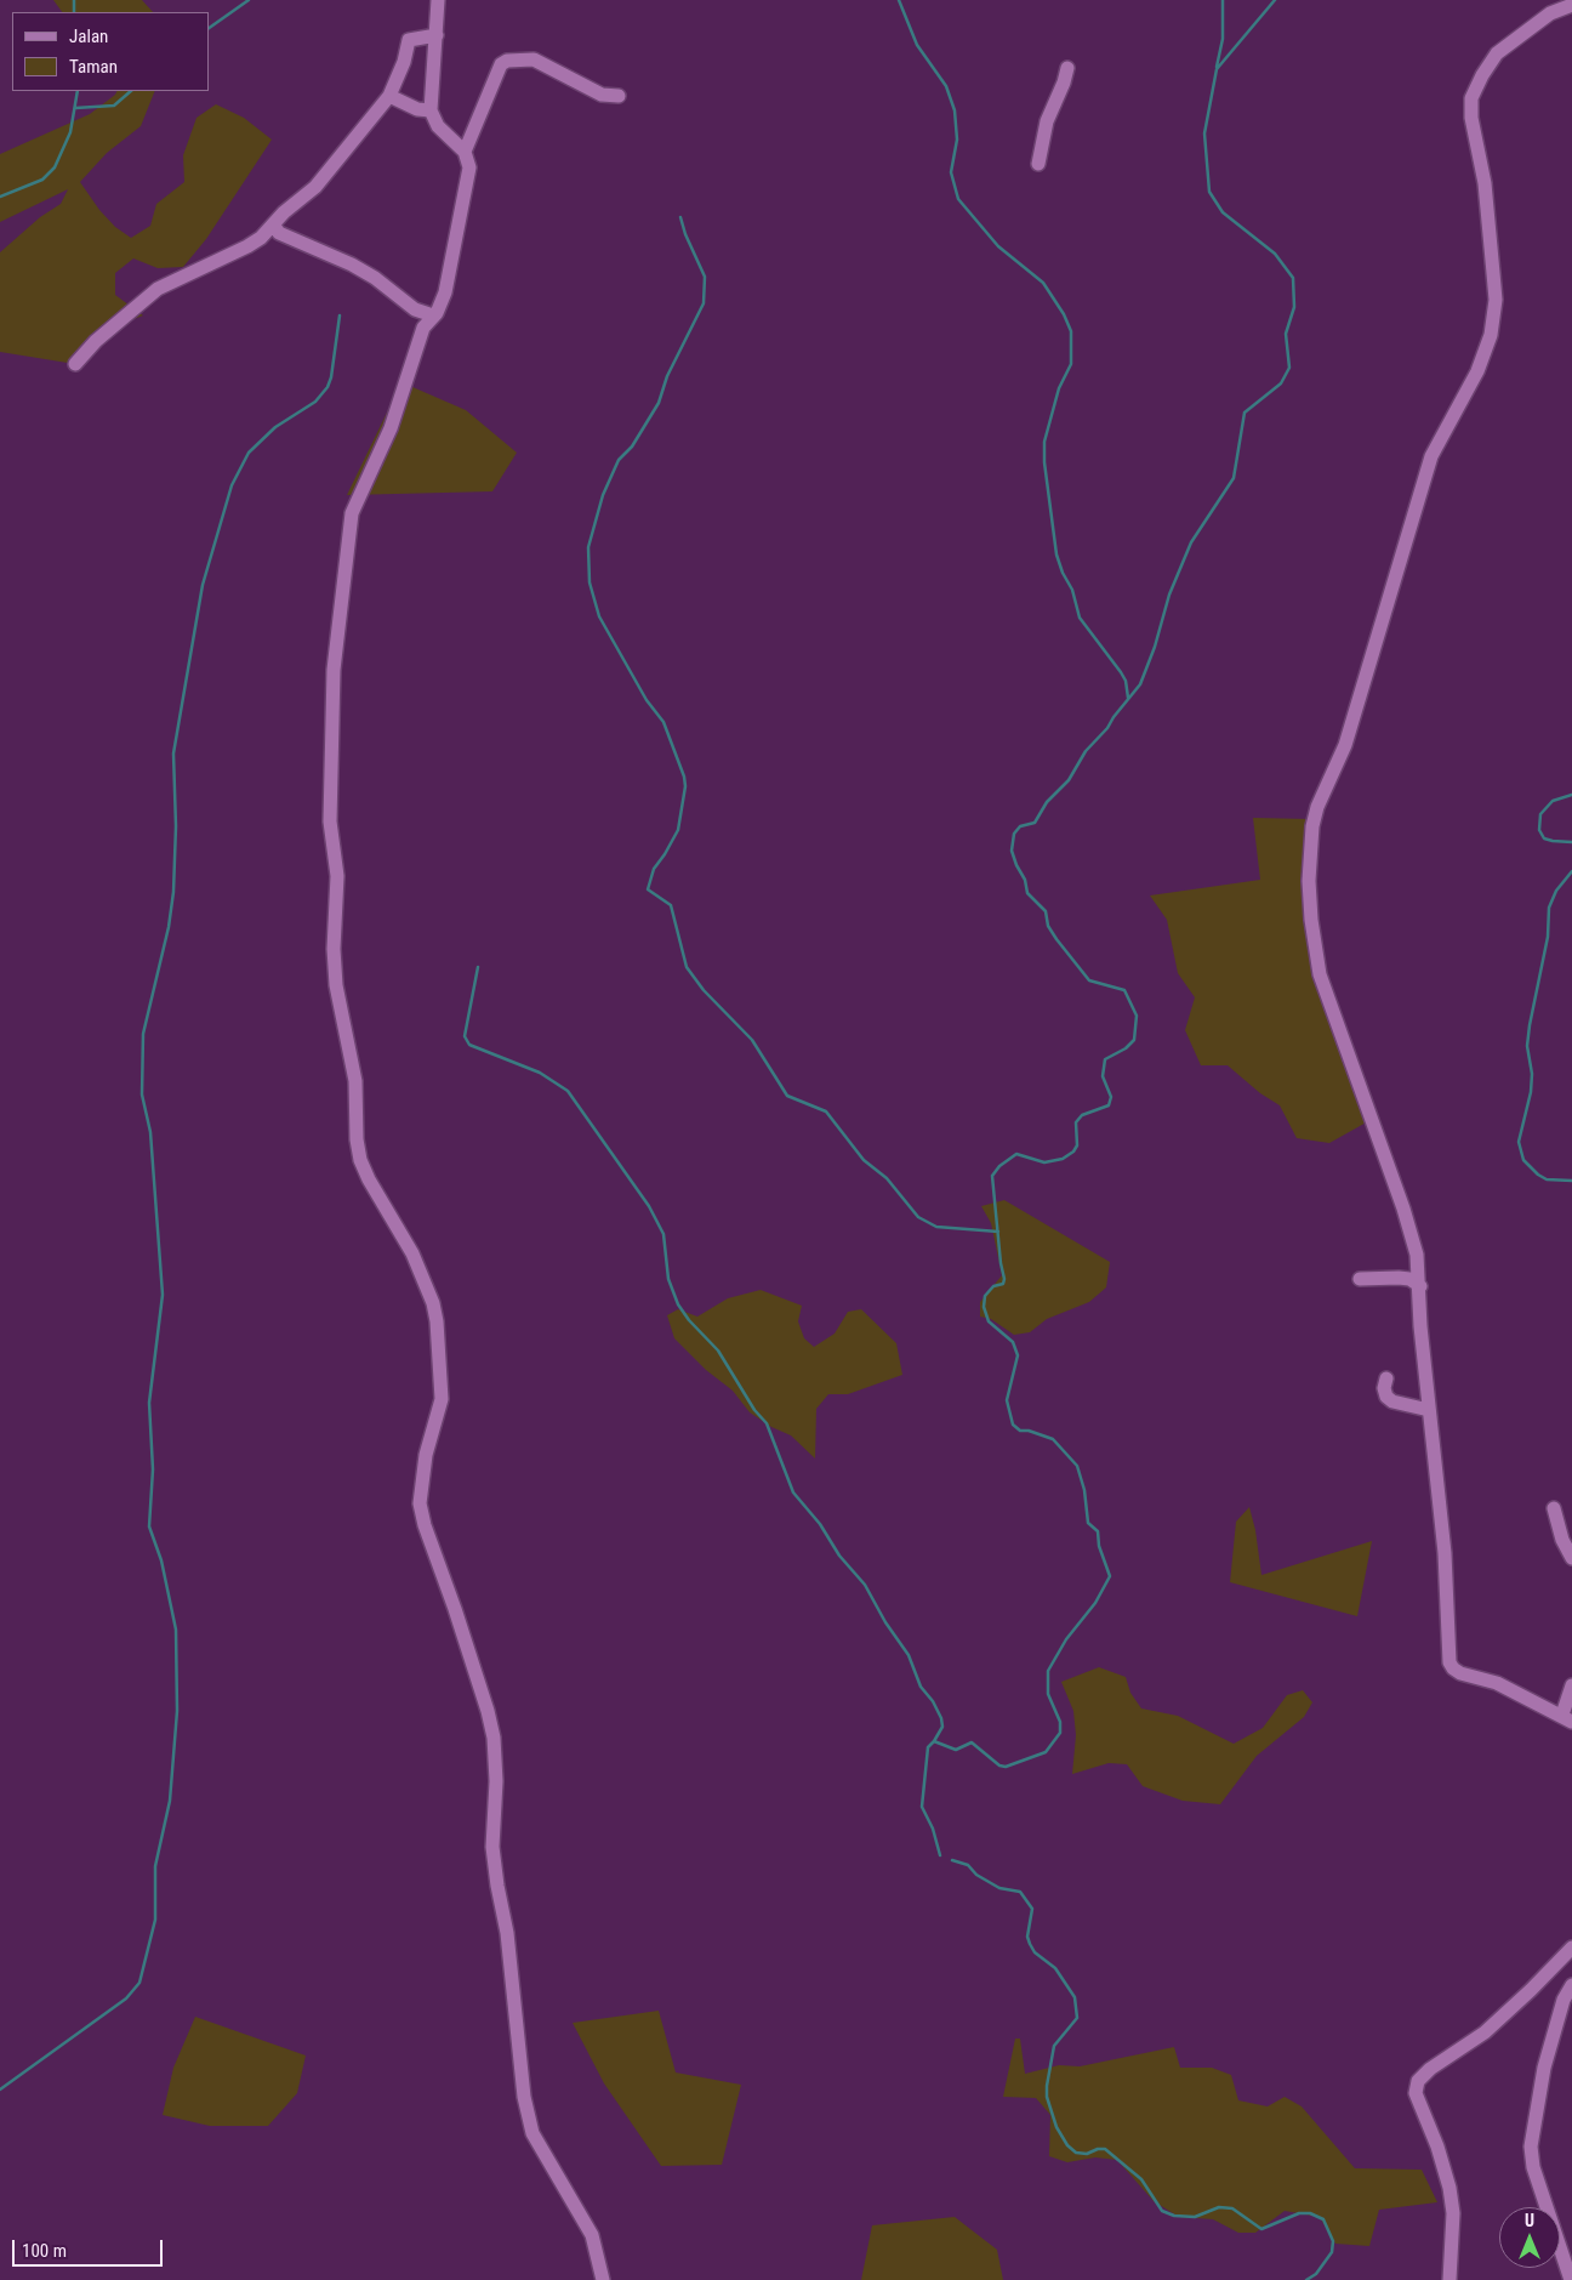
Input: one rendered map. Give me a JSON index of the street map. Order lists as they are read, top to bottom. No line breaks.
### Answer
{"legend":["Jalan","Taman"],"scale_bar":"100 m","north":"top"}
